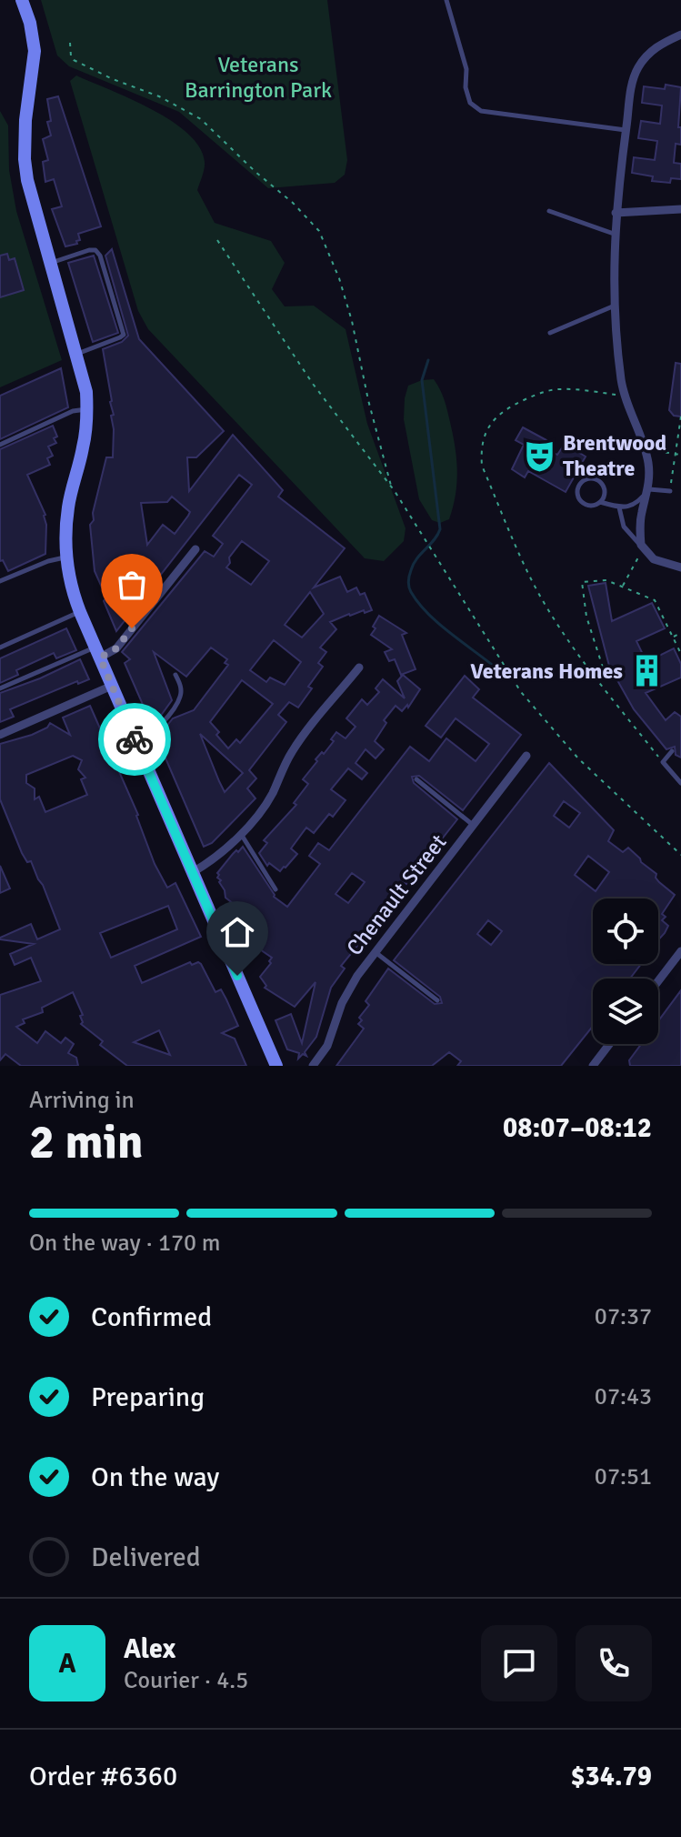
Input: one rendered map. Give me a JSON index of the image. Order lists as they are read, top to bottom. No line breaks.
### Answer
{"streets":{"street":["Chenault Street"]},"parks":["Veterans Barrington Park"],"places":{"theatre":["Brentwood Theatre"],"building":["Veterans Homes"]},"page":{"heading":["2 min","Arriving in","08:07–08:12"],"panel":["Alex","Courier · 4.5","Order #6360","$34.79"],"bar":"On the way · 170 m","list":[["Confirmed","07:37"],["Preparing","07:43"],["On the way","07:51"],"Delivered"],"round":"A"}}
